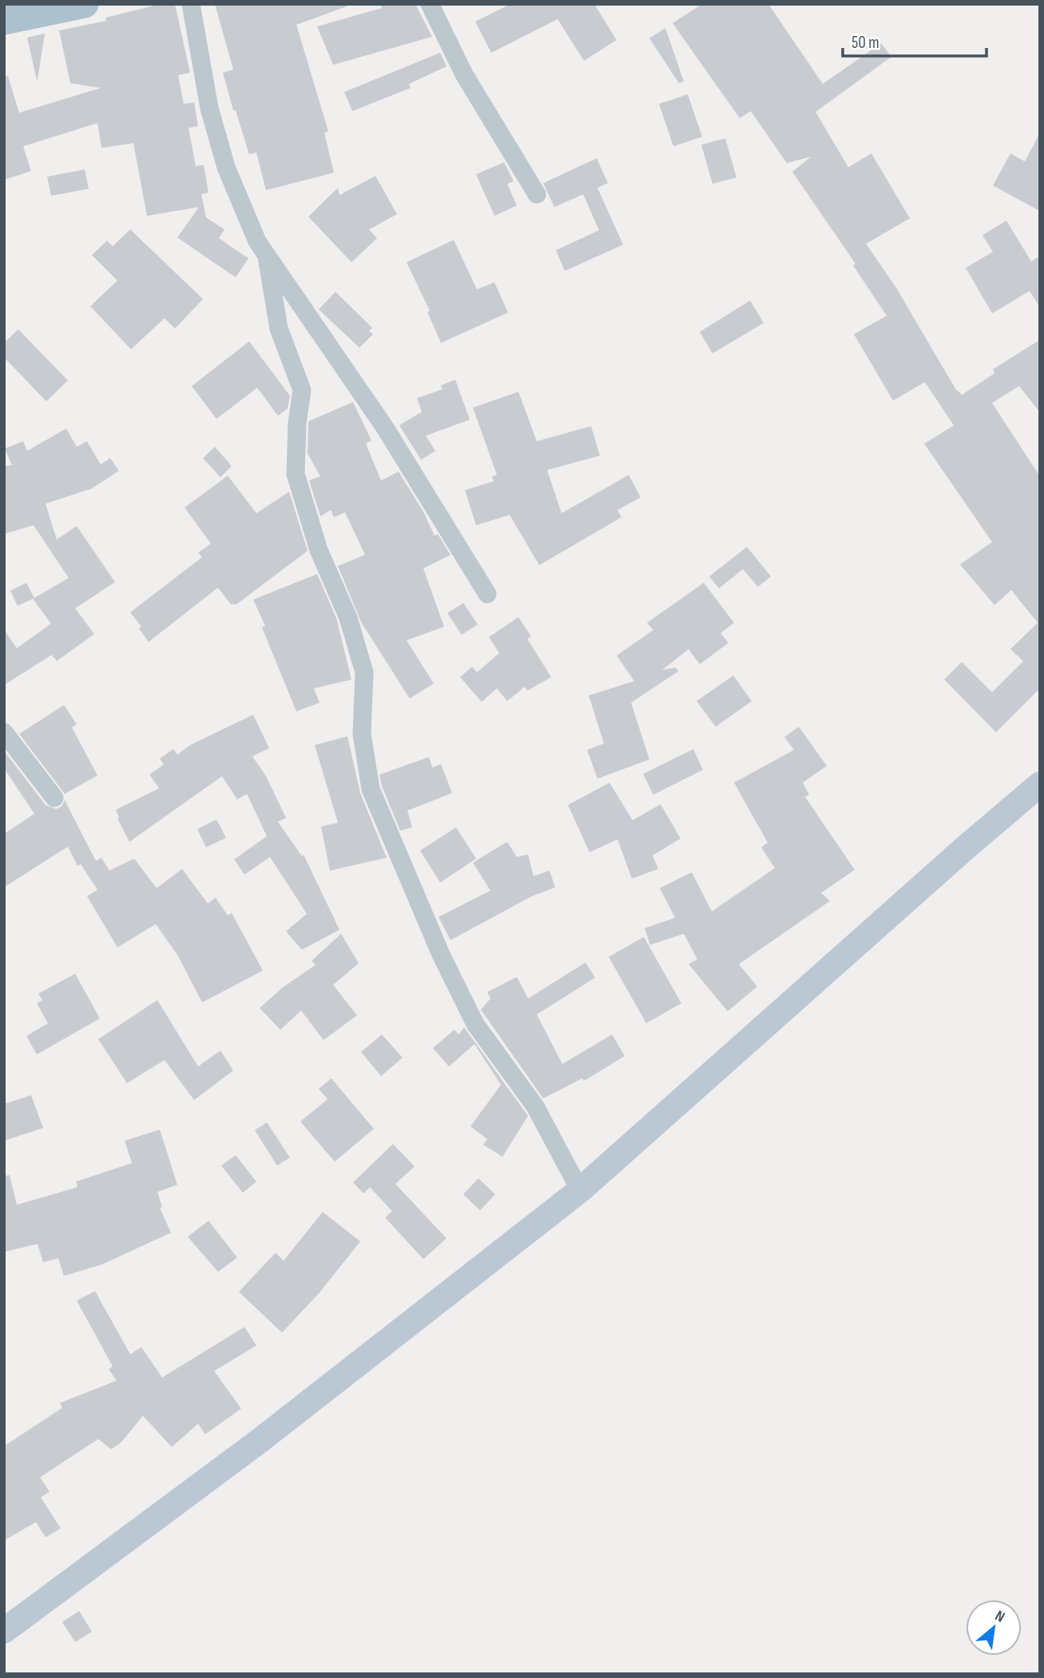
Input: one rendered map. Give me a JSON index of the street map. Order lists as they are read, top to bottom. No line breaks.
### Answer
{"scale_bar":"50 m","north":"top right"}
